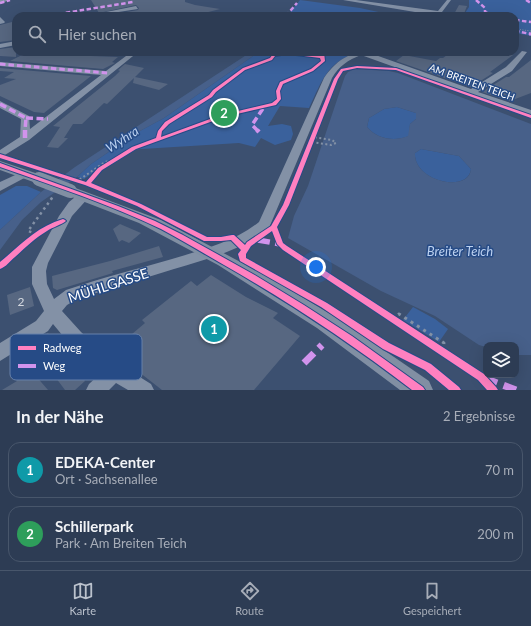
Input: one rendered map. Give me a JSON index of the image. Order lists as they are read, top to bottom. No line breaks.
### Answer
{"streets":{"street":["AM BREITEN TEICH","MÜHLGASSE"]},"crossings":[["AM BREITEN TEICH","MÜHLGASSE"]],"water":["Wyhra","Breiter Teich"],"house_numbers":["2"],"legend":["Radweg","Weg"],"page":{"search":"Hier suchen","pins":["2","1"],"heading":["In der Nähe","2 Ergebnisse"],"list":[{"mark":"1","name":"EDEKA-Center","note":"Ort · Sachsenallee","value":"70 m"},{"mark":"2","name":"Schillerpark","note":"Park · Am Breiten Teich","value":"200 m"}],"nav":["Karte","Route","Gespeichert"]}}
